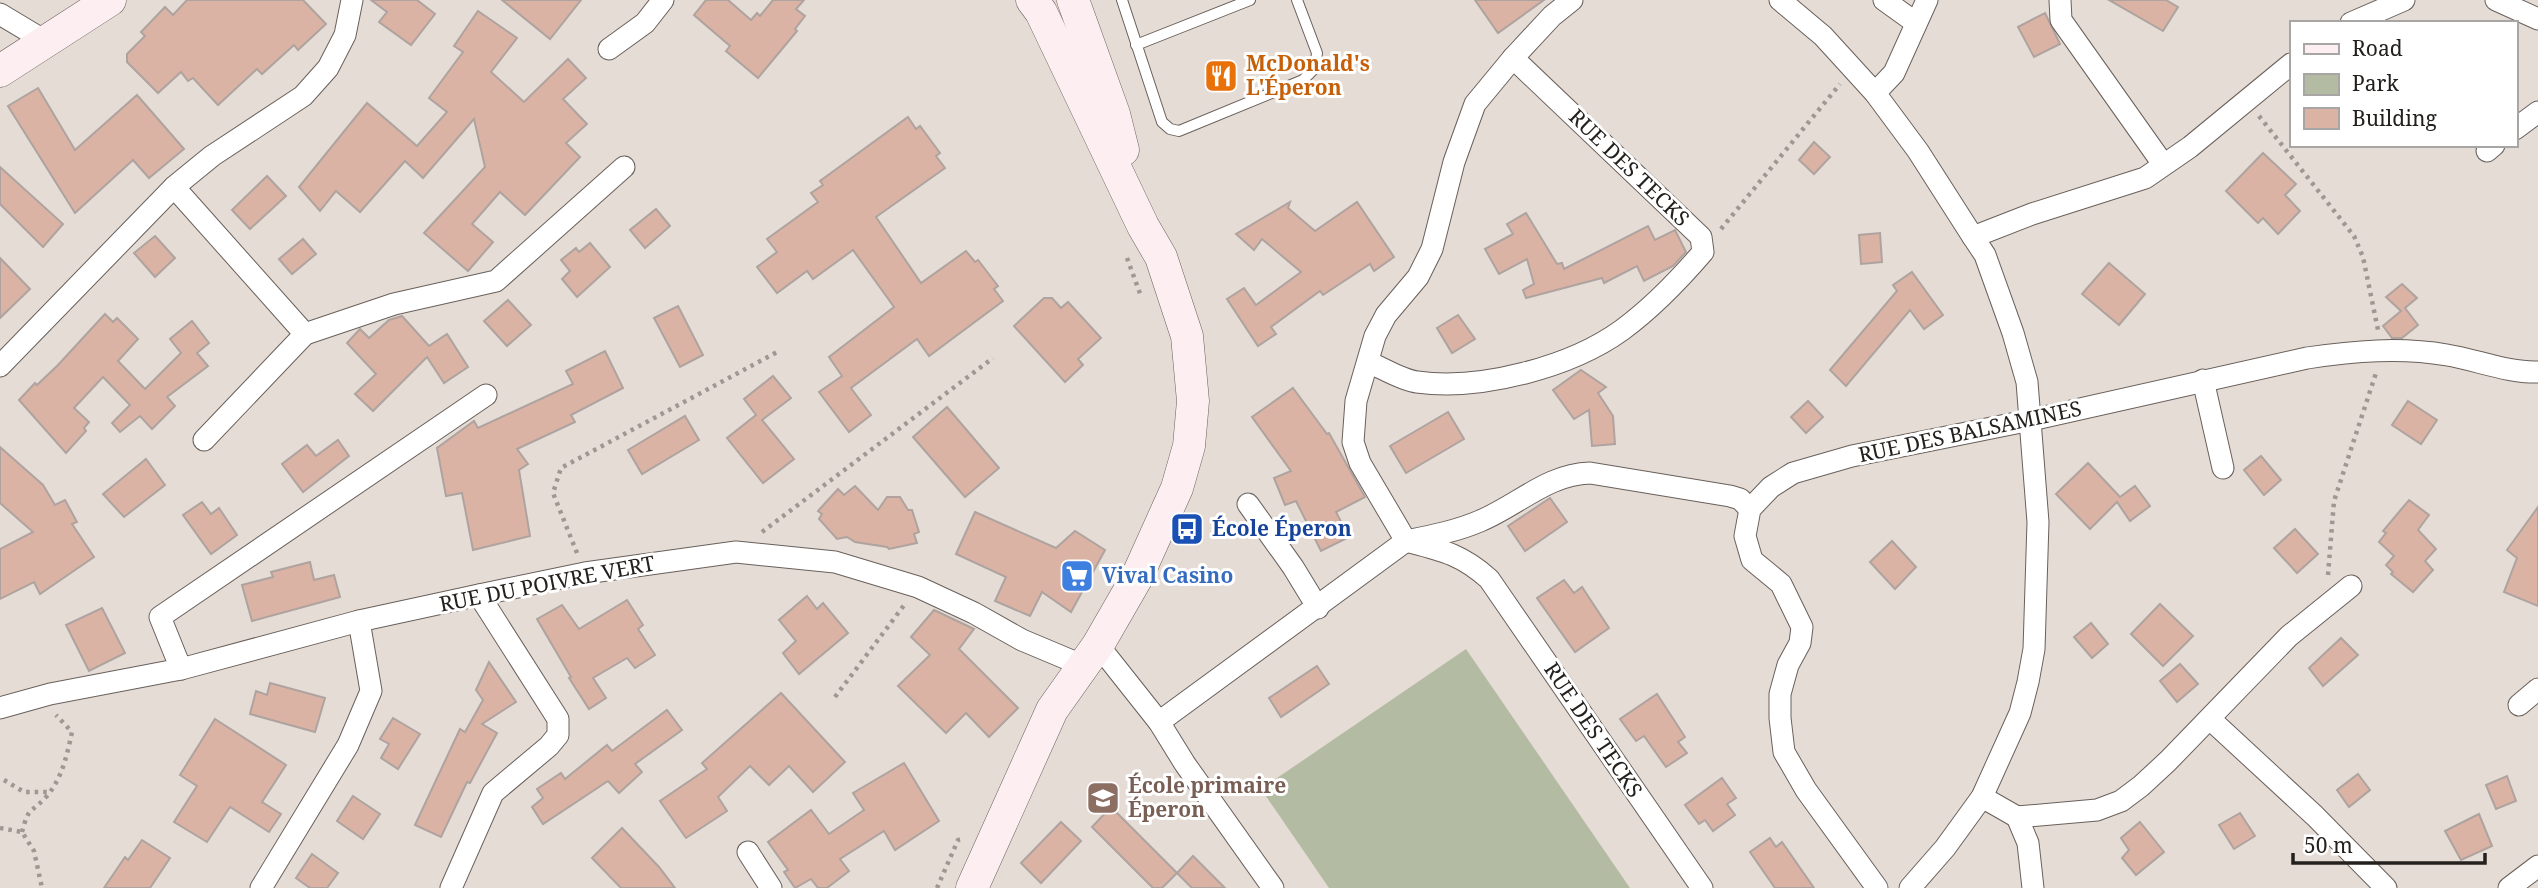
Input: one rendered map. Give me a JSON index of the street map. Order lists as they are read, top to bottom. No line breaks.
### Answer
{"streets":{"street":["RUE DES TECKS","RUE DES BALSAMINES","RUE DU POIVRE VERT"]},"places":{"restaurant":["McDonald's L'Éperon"],"bus stop":["École Éperon"],"supermarket":["Vival Casino"],"school or university":["École primaire Éperon"]},"legend":["Road","Park","Building"],"scale_bar":"50 m"}
